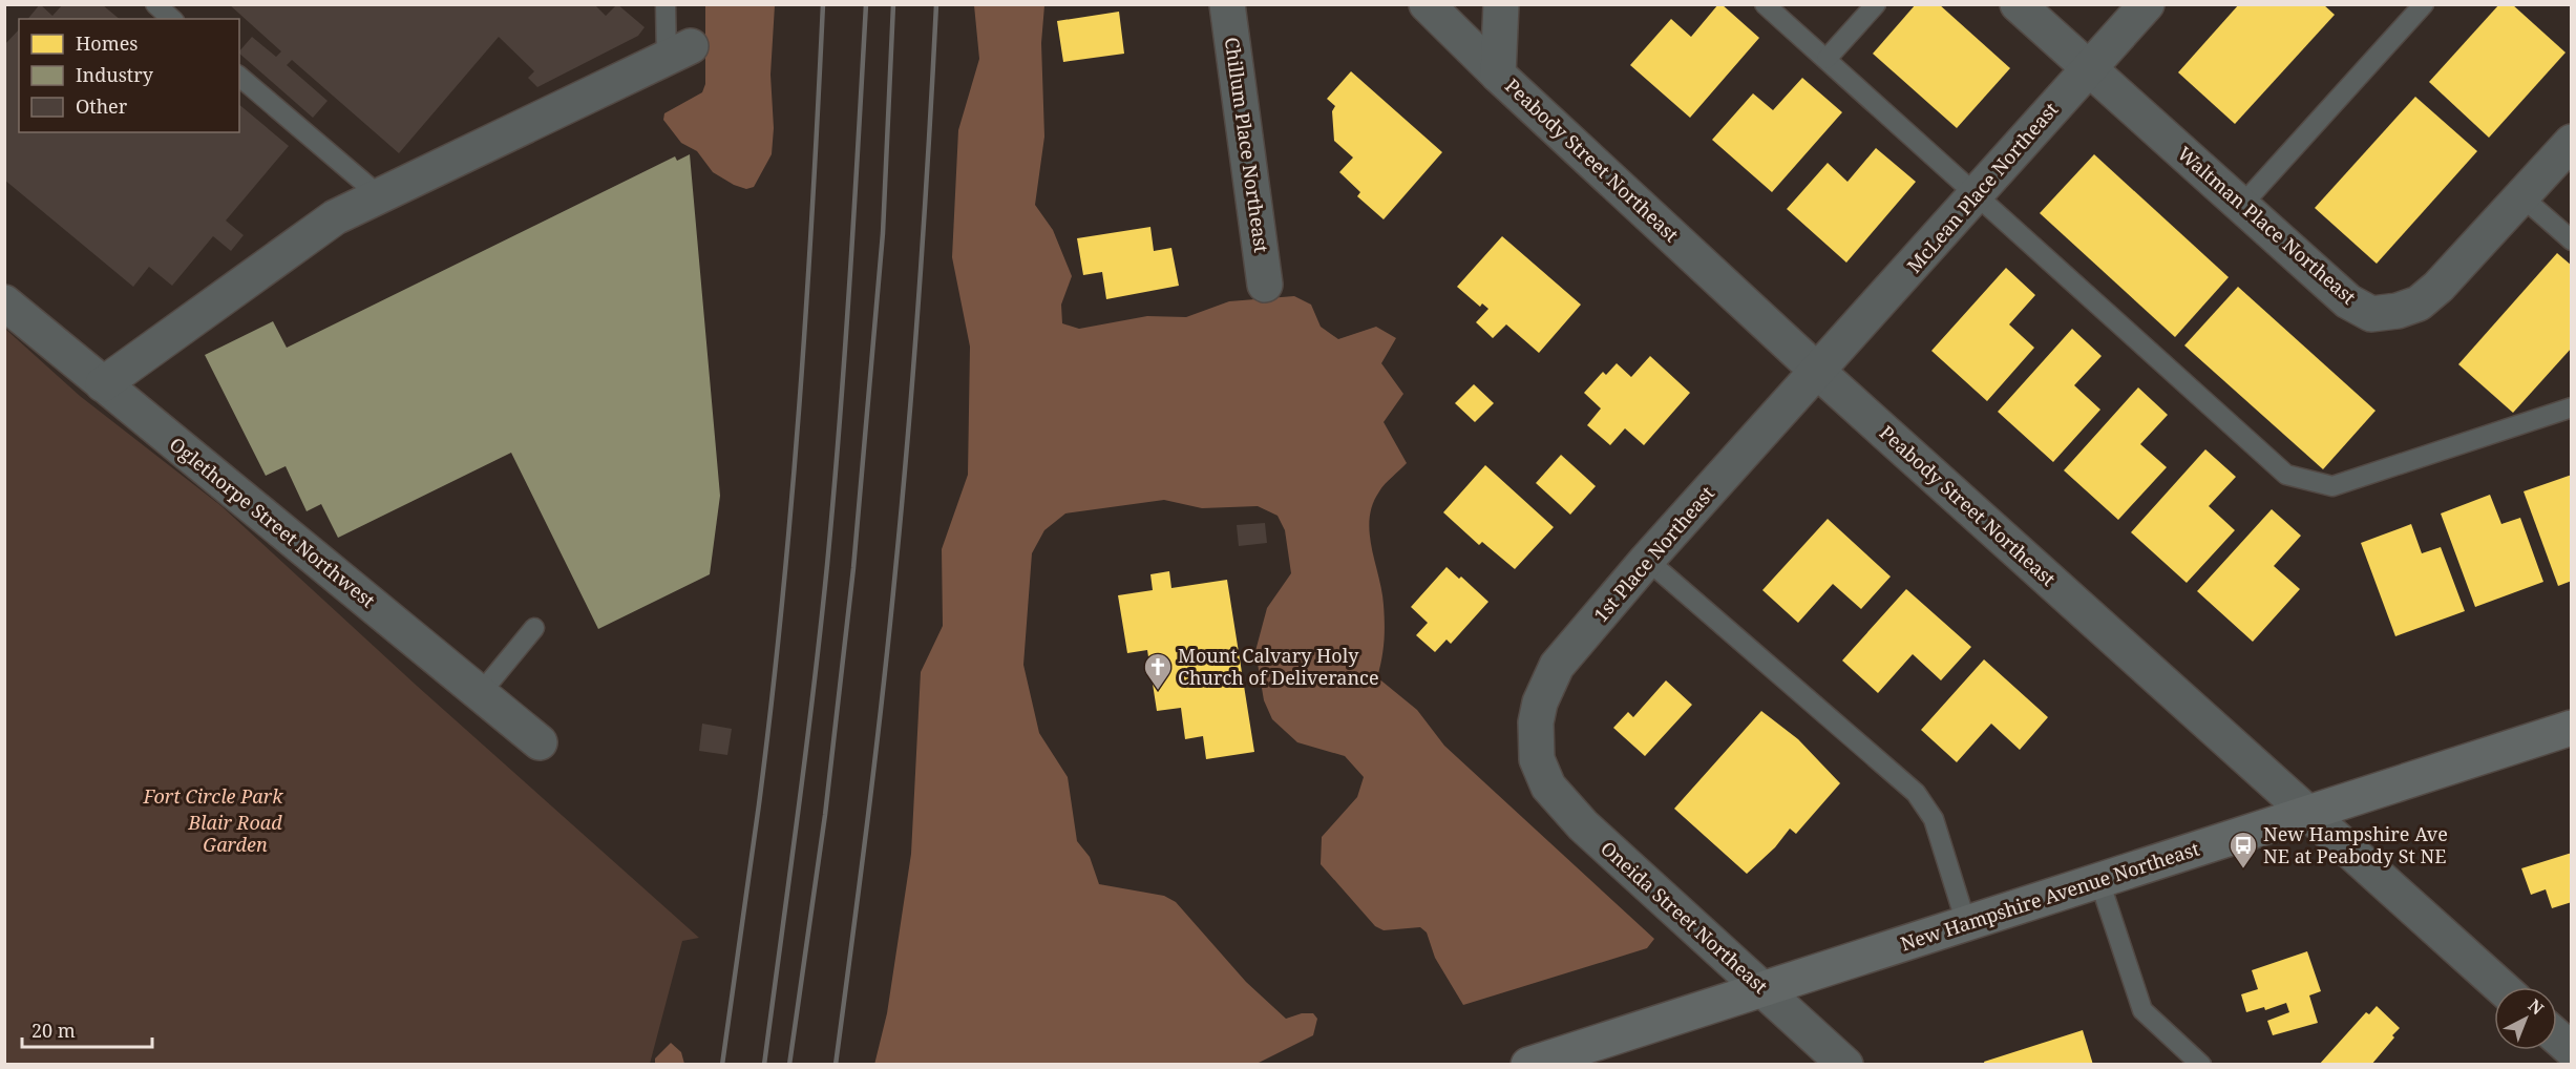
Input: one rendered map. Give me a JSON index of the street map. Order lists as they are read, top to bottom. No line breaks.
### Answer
{"streets":{"main road":["New Hampshire Avenue Northeast"],"street":["Chillum Place Northeast","Peabody Street Northeast","McLean Place Northeast","Waltman Place Northeast","Oglethorpe Street Northwest","1st Place Northeast","Oneida Street Northeast"]},"crossings":[["Peabody Street Northeast","McLean Place Northeast"],["Peabody Street Northeast","1st Place Northeast"],["Peabody Street Northeast","New Hampshire Avenue Northeast"],["McLean Place Northeast","Waltman Place Northeast"],["McLean Place Northeast","1st Place Northeast"],["1st Place Northeast","Oneida Street Northeast"],["New Hampshire Avenue Northeast","Oneida Street Northeast"]],"parks":["Fort Circle Park","Blair Road Garden"],"places":{"church":["Mount Calvary Holy Church of Deliverance"],"bus stop":["New Hampshire Ave NE at Peabody St NE"]},"legend":["Homes","Industry","Other"],"scale_bar":"20 m","north":"top right"}
